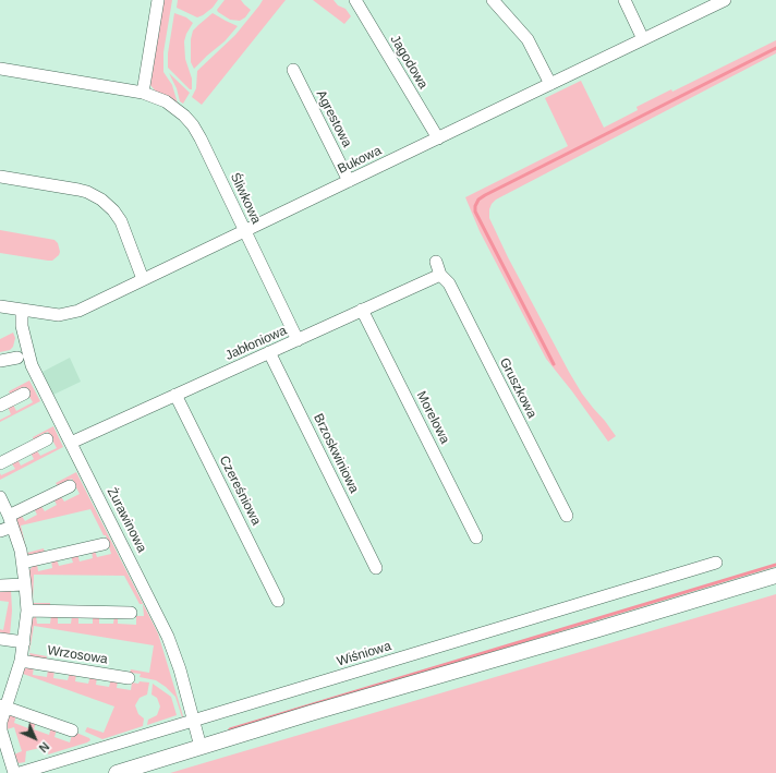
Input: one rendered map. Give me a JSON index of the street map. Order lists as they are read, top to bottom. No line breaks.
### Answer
{"streets":{"street":["Jagodowa","Agrestowa","Bukowa","Śliwkowa","Jabłoniowa","Gruszkowa","Morelowa","Brzoskwiniowa","Czereśniowa","Żurawinowa","Wiśniowa","Wrzosowa"]},"crossings":[["Jagodowa","Bukowa"],["Agrestowa","Bukowa"],["Bukowa","Śliwkowa"],["Bukowa","Żurawinowa"],["Śliwkowa","Jabłoniowa"],["Jabłoniowa","Gruszkowa"],["Jabłoniowa","Morelowa"],["Jabłoniowa","Brzoskwiniowa"],["Jabłoniowa","Czereśniowa"],["Jabłoniowa","Żurawinowa"],["Żurawinowa","Wiśniowa"]],"north":"bottom right"}
